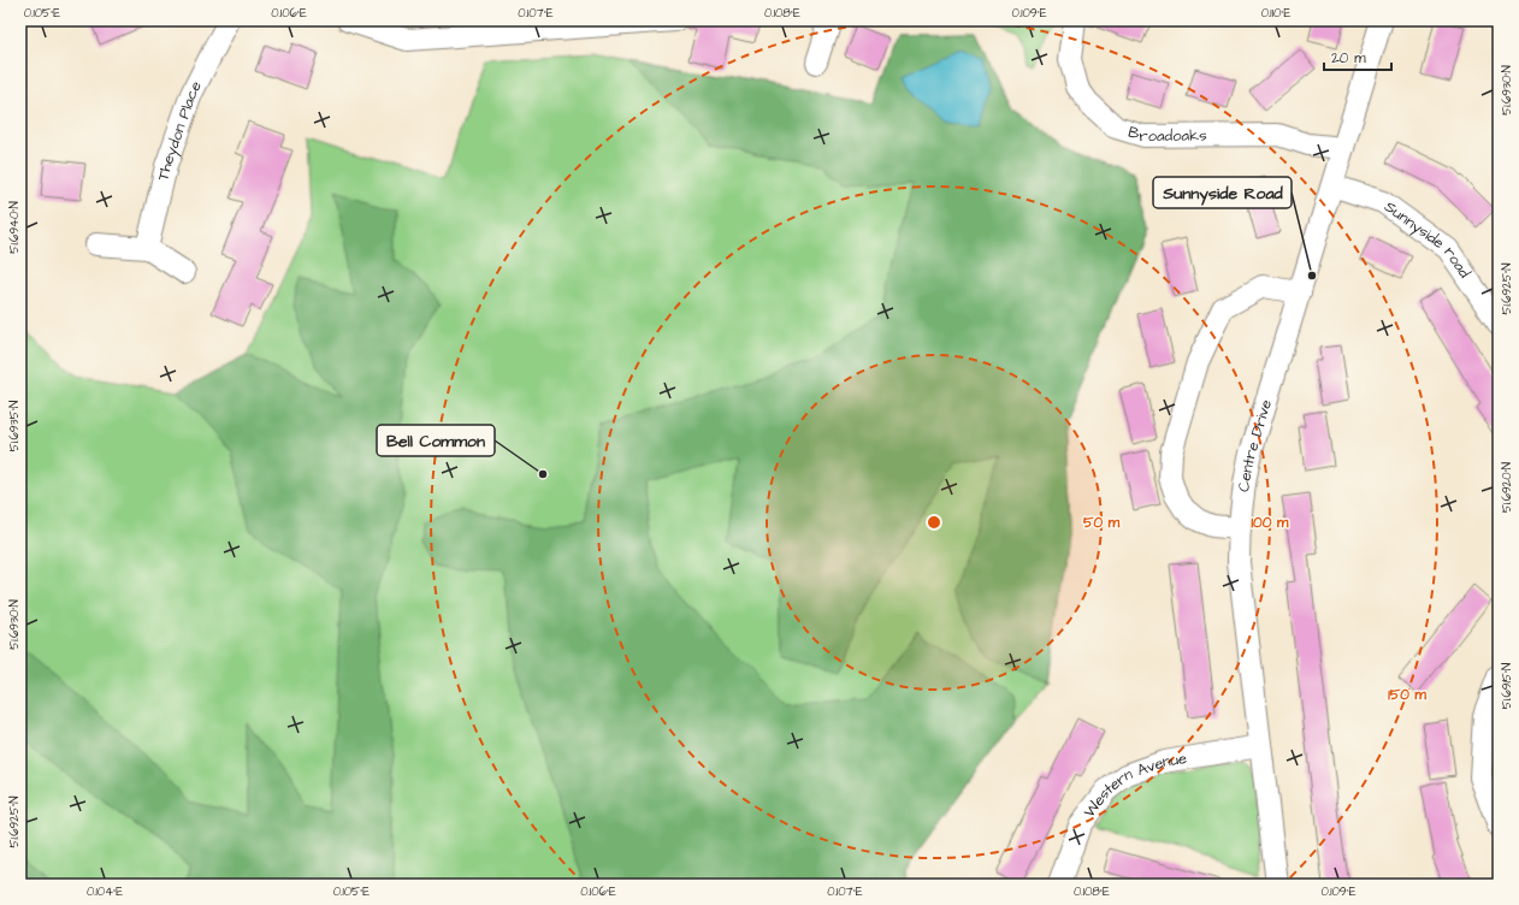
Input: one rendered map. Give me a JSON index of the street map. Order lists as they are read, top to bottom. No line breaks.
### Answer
{"streets":{"street":["Theydon Place","Broadoaks","Sunnyside road","Centre Drive","Western Avenue"]},"crossings":[["Broadoaks","Centre Drive"],["Sunnyside road","Centre Drive"],["Centre Drive","Western Avenue"]],"places":["Sunnyside Road","Bell Common"],"scale_bar":"20 m","coordinates":["0.105°E","0.106°E","0.107°E","0.108°E","0.109°E","0.110°E","51.6930°N","51.6940°N","51.6925°N","51.6935°N","51.6920°N","51.6915°N","0.104°E"],"rings":["50 m","100 m","150 m"]}
